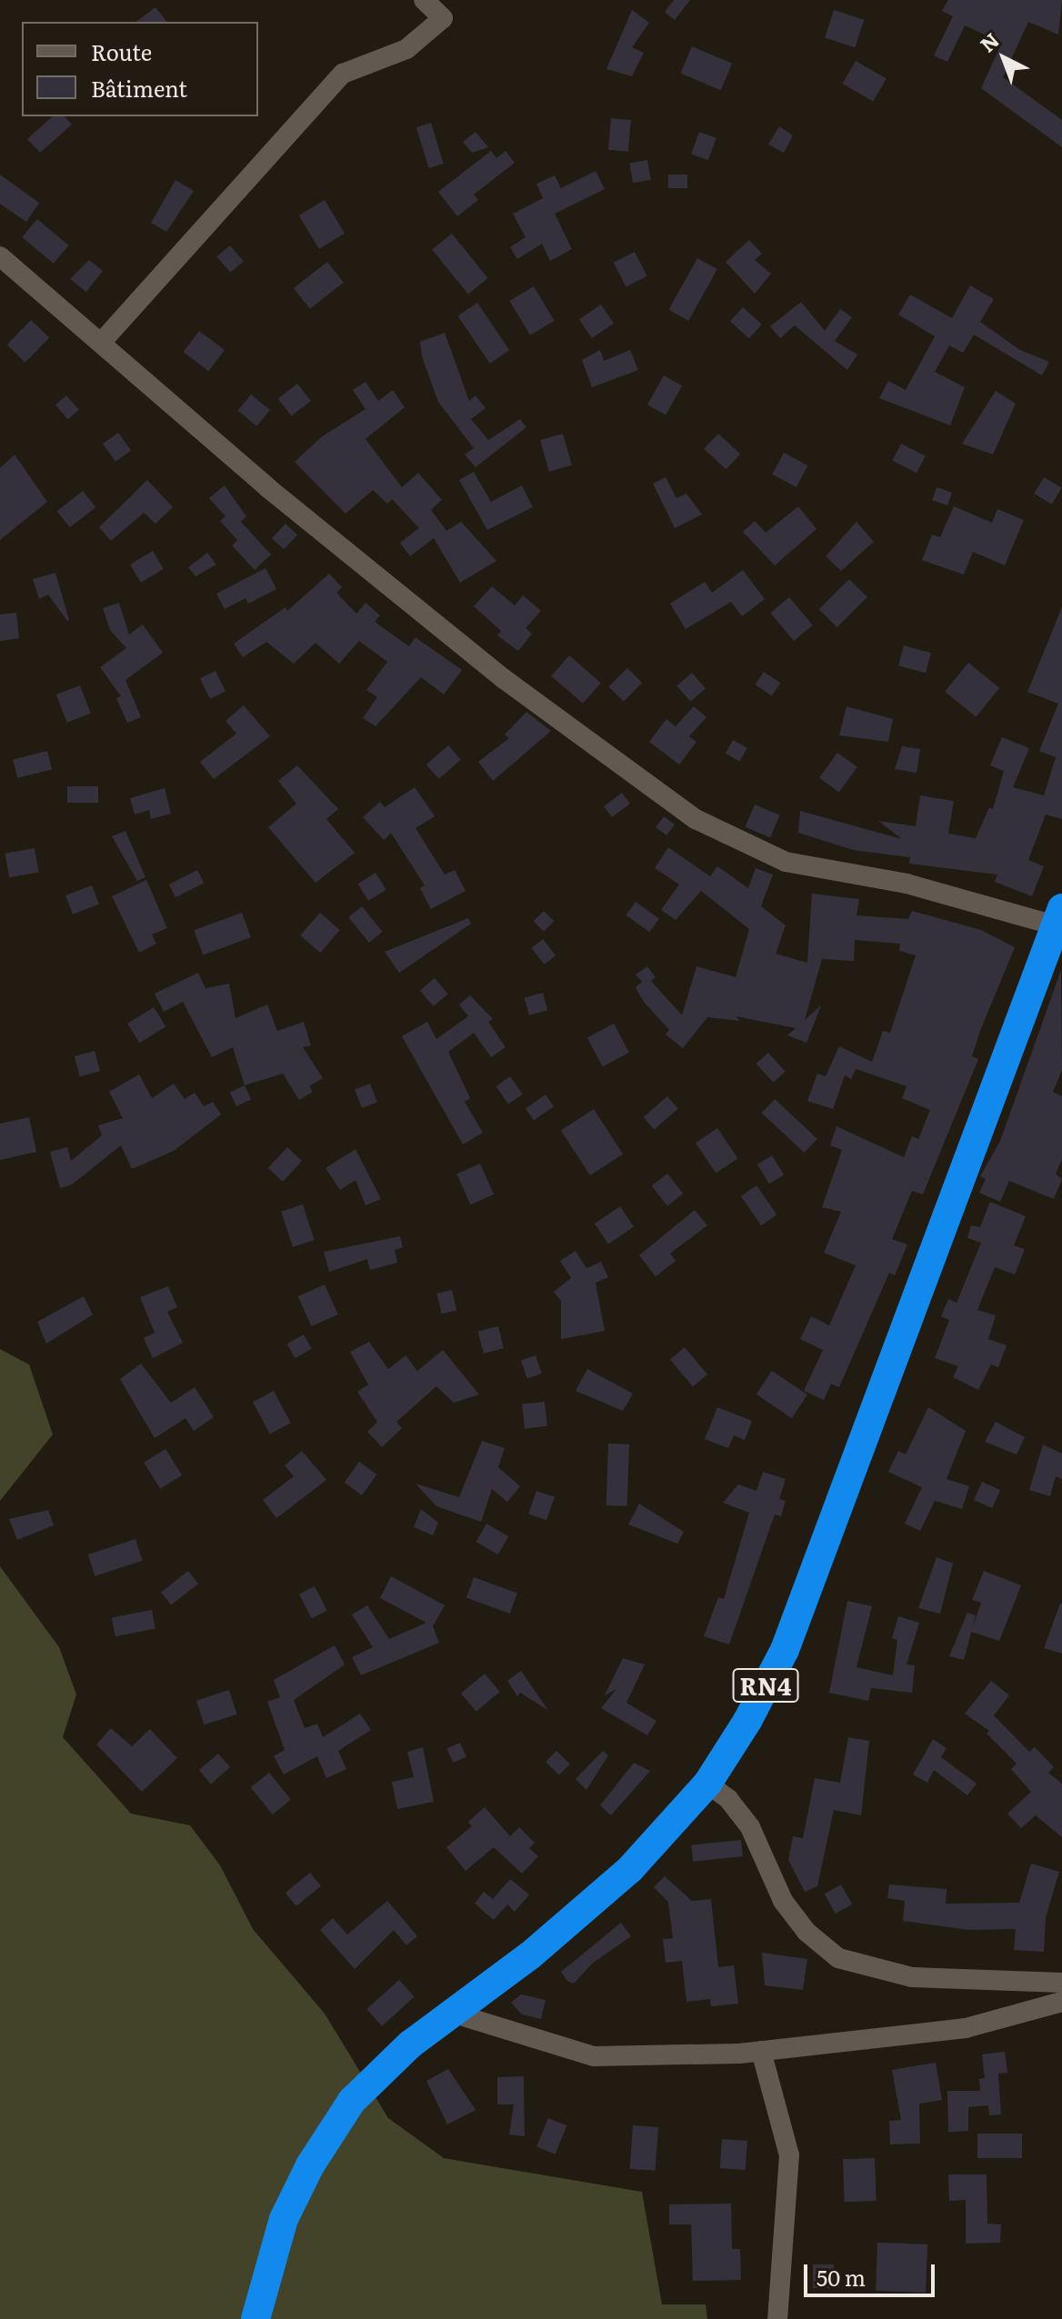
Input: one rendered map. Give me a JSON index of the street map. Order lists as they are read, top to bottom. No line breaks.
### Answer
{"streets":{"highway":["RN4"]},"legend":["Route","Bâtiment"],"scale_bar":"50 m","north":"top left"}
